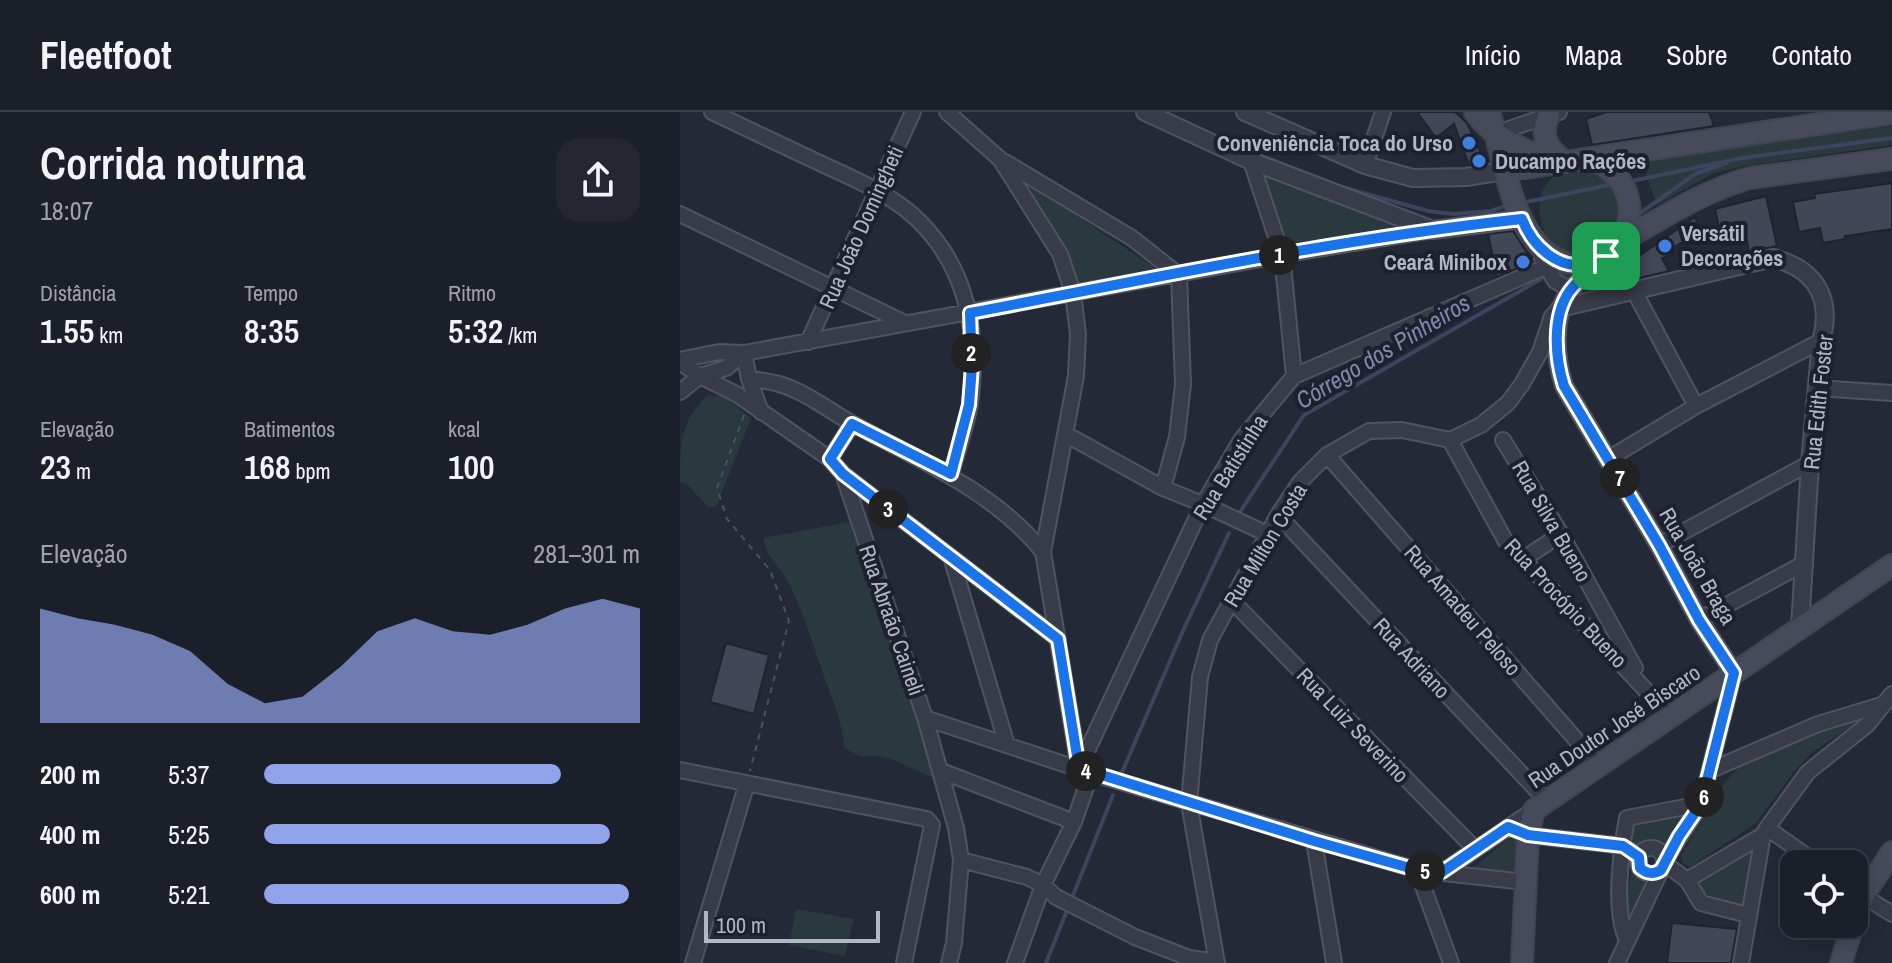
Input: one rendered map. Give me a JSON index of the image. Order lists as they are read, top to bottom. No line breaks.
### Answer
{"streets":{"main road":["Rua Doutor José Biscaro"],"street":["Rua João Domingheti","Rua Edith Foster","Rua Batistinha","Rua Silva Bueno","Rua Milton Costa","Rua João Braga","Rua Procópio Bueno","Rua Amadeu Peloso","Rua Abraão Caineli","Rua Adriano","Rua Luiz Severino"]},"crossings":[["Rua Edith Foster","Rua João Braga"],["Rua Edith Foster","Rua Doutor José Biscaro"],["Rua Silva Bueno","Rua Procópio Bueno"],["Rua Milton Costa","Rua Procópio Bueno"],["Rua Milton Costa","Rua Amadeu Peloso"],["Rua Milton Costa","Rua Adriano"],["Rua Milton Costa","Rua Luiz Severino"],["Rua João Braga","Rua Doutor José Biscaro"],["Rua Procópio Bueno","Rua Doutor José Biscaro"],["Rua Amadeu Peloso","Rua Doutor José Biscaro"],["Rua Adriano","Rua Doutor José Biscaro"],["Rua Luiz Severino","Rua Doutor José Biscaro"]],"water":["Córrego dos Pinheiros"],"places":["Conveniência Toca do Urso","Ducampo Rações","Versátil Decorações","Ceará Minibox"],"scale_bar":"100 m","page":{"header":"Fleetfoot","nav":["Início","Mapa","Sobre","Contato"],"heading":["Corrida noturna","18:07"],"pins":["1","2","7","3","4","6","5"],"stats":[["Distância","1.55 km"],["Tempo","8:35"],["Ritmo","5:32 /km"],["Elevação","23 m"],["Batimentos","168 bpm"],["kcal","100"]],"chart":["Elevação","281–301 m"],"list":[{"name":"200 m","note":"5:37"},{"name":"400 m","note":"5:25"},{"name":"600 m","note":"5:21"}],"scale":"100 m"}}
